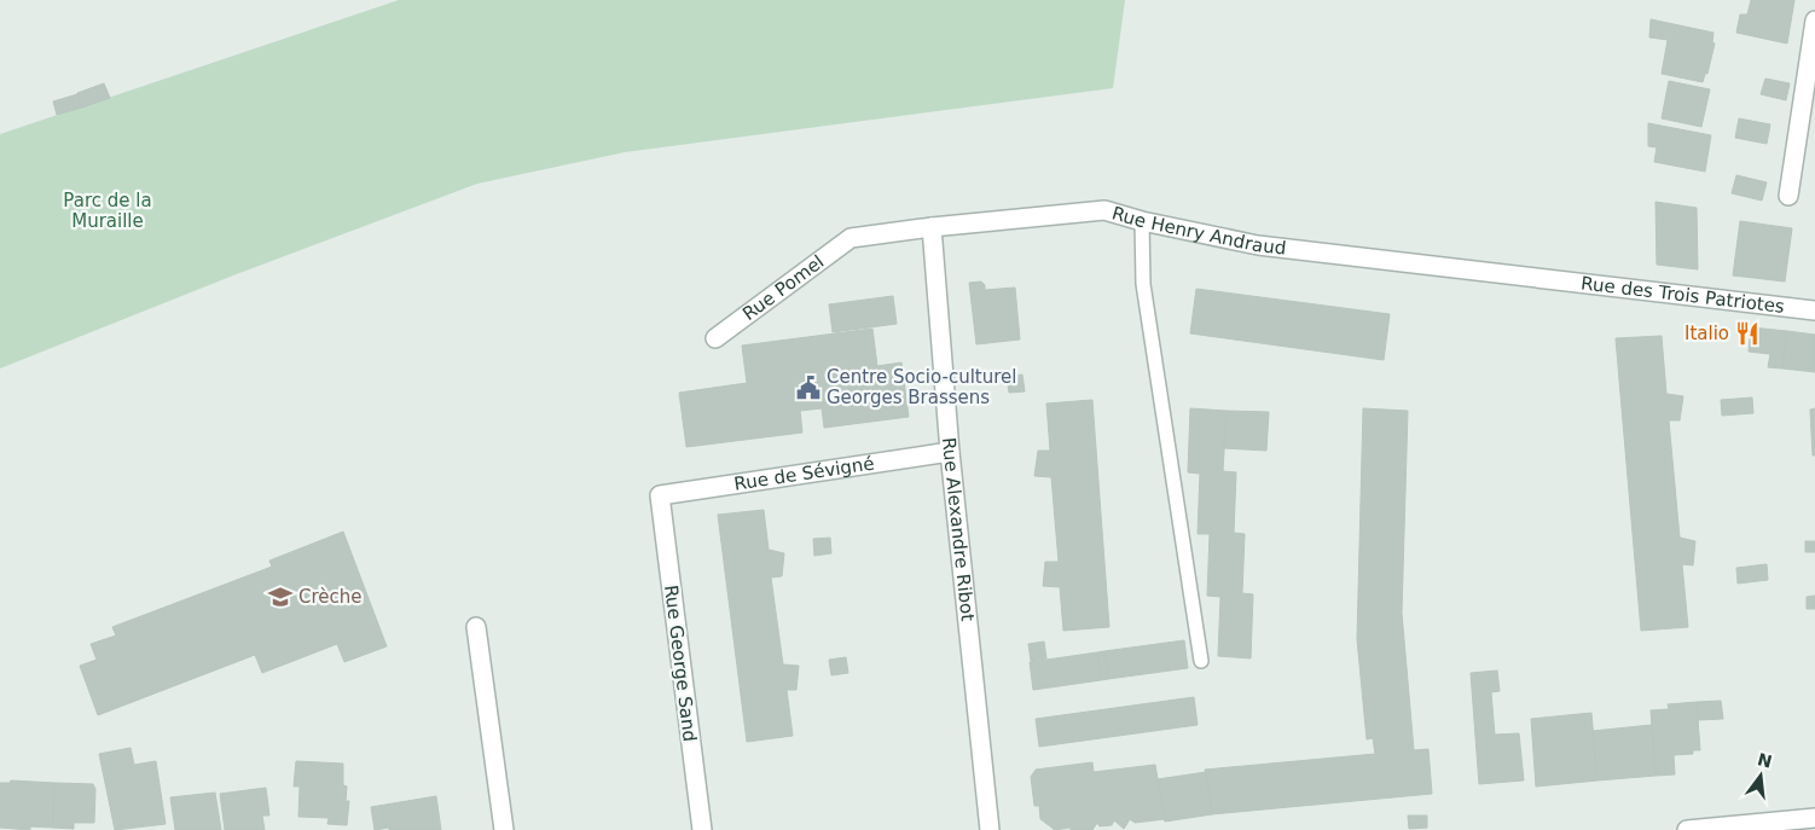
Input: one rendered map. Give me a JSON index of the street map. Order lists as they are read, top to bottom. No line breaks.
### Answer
{"streets":{"street":["Rue Henry Andraud","Rue Pomel","Rue des Trois Patriotes","Rue de Sévigné","Rue Alexandre Ribot","Rue George Sand"]},"crossings":[["Rue Henry Andraud","Rue Pomel"],["Rue Henry Andraud","Rue des Trois Patriotes"],["Rue Henry Andraud","Rue Alexandre Ribot"],["Rue de Sévigné","Rue Alexandre Ribot"],["Rue de Sévigné","Rue George Sand"]],"parks":["Parc de la Muraille"],"places":{"restaurant":["Italio"],"public building":["Centre Socio-culturel Georges Brassens"],"school or university":["Crèche"]},"north":"top"}
